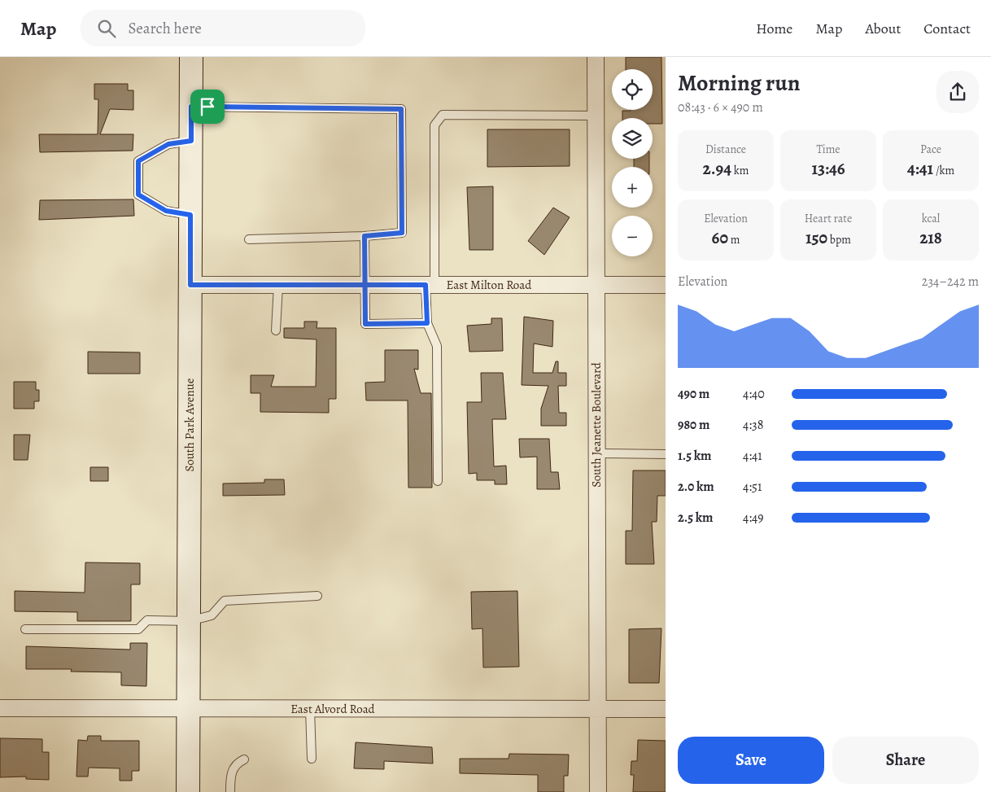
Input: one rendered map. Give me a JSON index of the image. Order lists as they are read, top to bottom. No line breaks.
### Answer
{"streets":{"main road":["South Park Avenue"],"street":["East Milton Road","South Jeanette Boulevard","East Alvord Road"]},"crossings":[["East Milton Road","South Park Avenue"],["East Milton Road","South Jeanette Boulevard"],["South Park Avenue","East Alvord Road"],["South Jeanette Boulevard","East Alvord Road"]],"page":{"header":"Map","search":"Search here","nav":["Home","Map","About","Contact"],"heading":["Morning run","08:43 · 6 × 490 m"],"map_buttons":["+","−"],"stats":[["Distance","2.94 km"],["Time","13:46"],["Pace","4:41 /km"],["Elevation","60 m"],["Heart rate","150 bpm"],["kcal","218"]],"chart":["Elevation","234–242 m"],"list":[{"name":"490 m","note":"4:40"},{"name":"980 m","note":"4:38"},{"name":"1.5 km","note":"4:41"},{"name":"2.0 km","note":"4:51"},{"name":"2.5 km","note":"4:49"}],"buttons":["Save","Share"]}}
